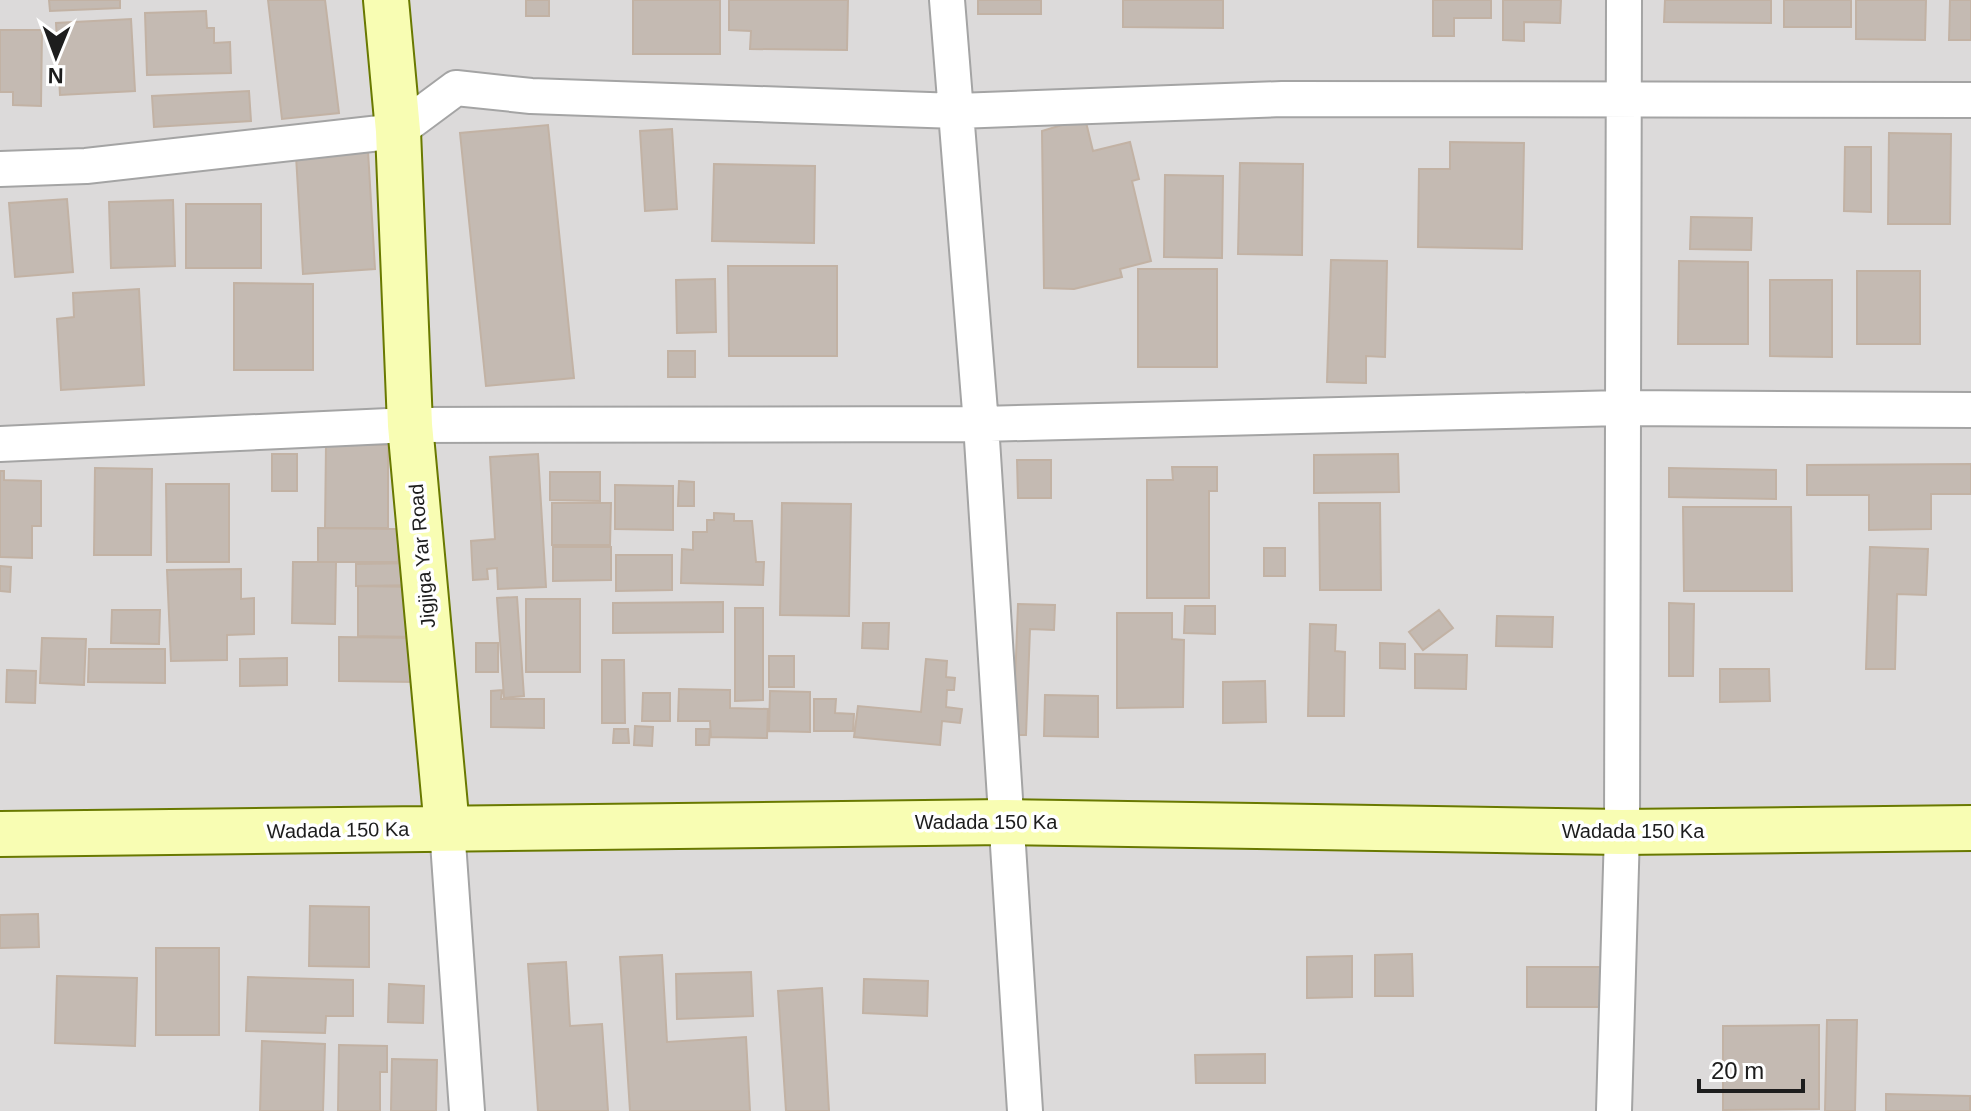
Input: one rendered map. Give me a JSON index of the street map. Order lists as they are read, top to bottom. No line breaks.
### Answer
{"streets":{"street":["Jigjiga Yar Road","Wadada 150 Ka"]},"crossings":[["Jigjiga Yar Road","Wadada 150 Ka"]],"scale_bar":"20 m","north":"bottom"}
